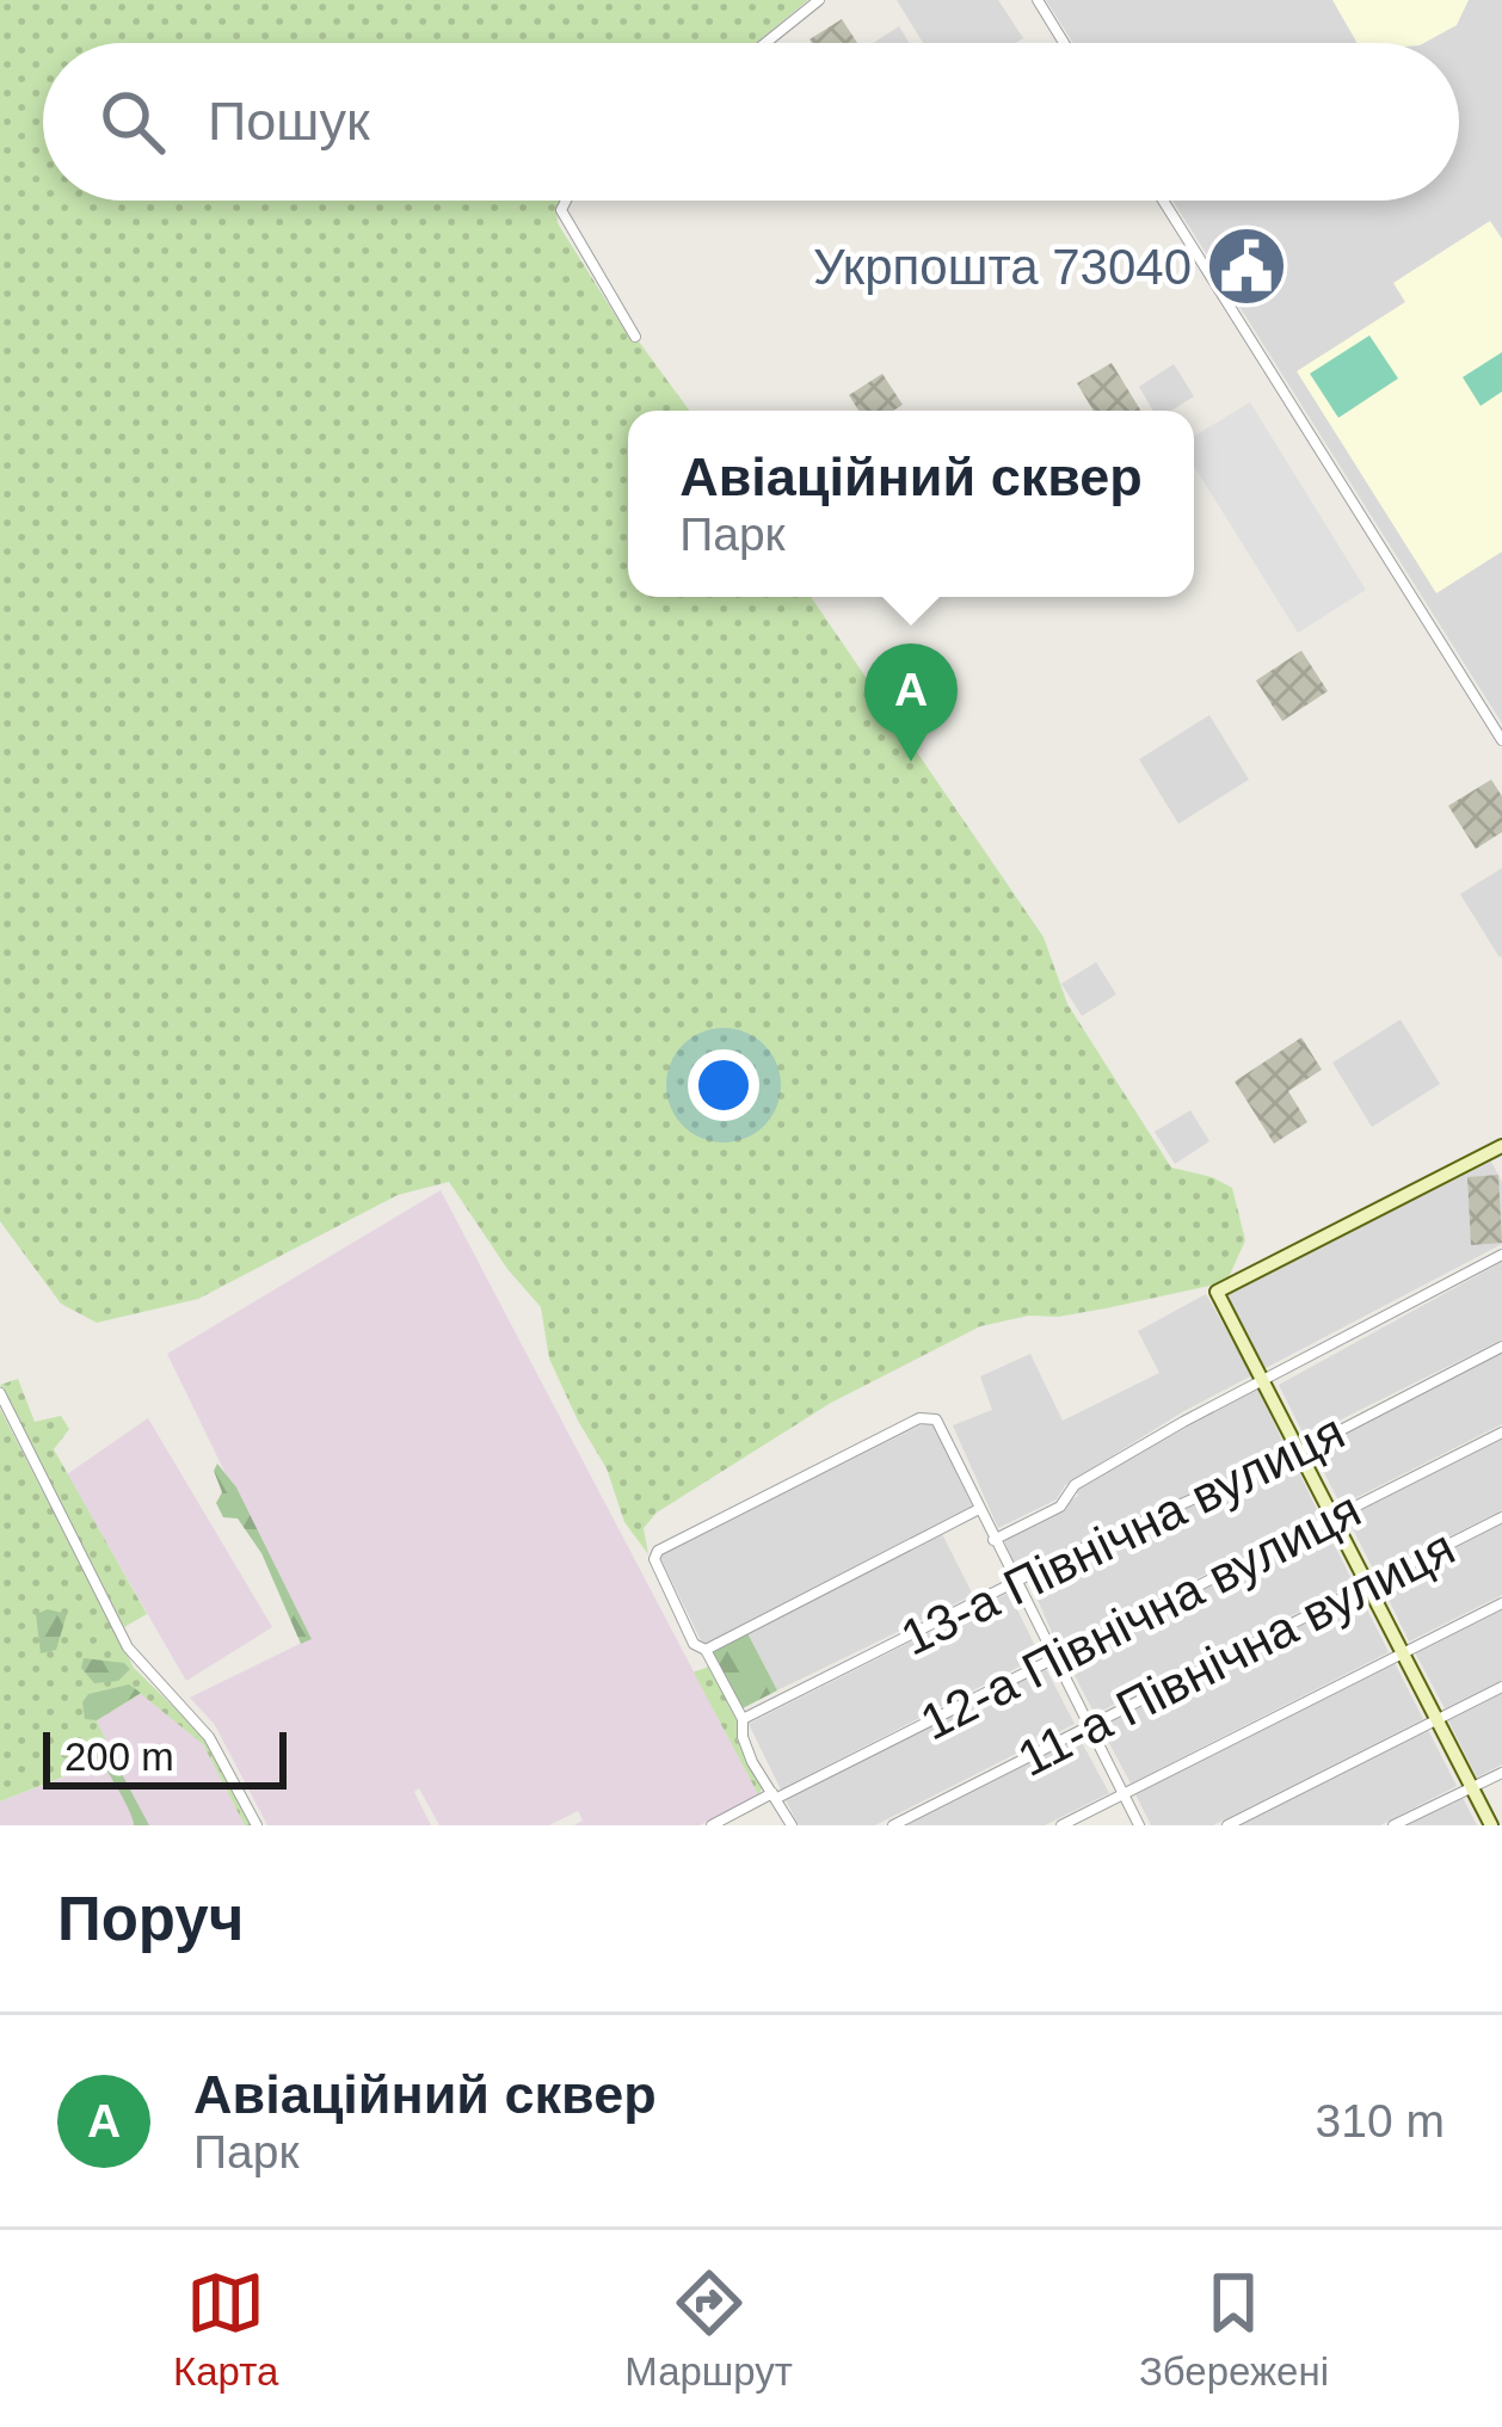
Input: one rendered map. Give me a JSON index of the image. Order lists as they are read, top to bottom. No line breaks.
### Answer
{"streets":{"street":["13-а Північна вулиця","12-а Північна вулиця","11-а Північна вулиця"]},"places":{"public building":["Укрпошта 73040"]},"scale_bar":"200 m","page":{"search":"Пошук","popup":["Авіаційний сквер","Парк"],"pins":"A","scale":"200 m","heading":"Поруч","list":[{"mark":"A","name":"Авіаційний сквер","note":"Парк","value":"310 m"}],"nav":["Карта","Маршрут","Збережені"]}}
